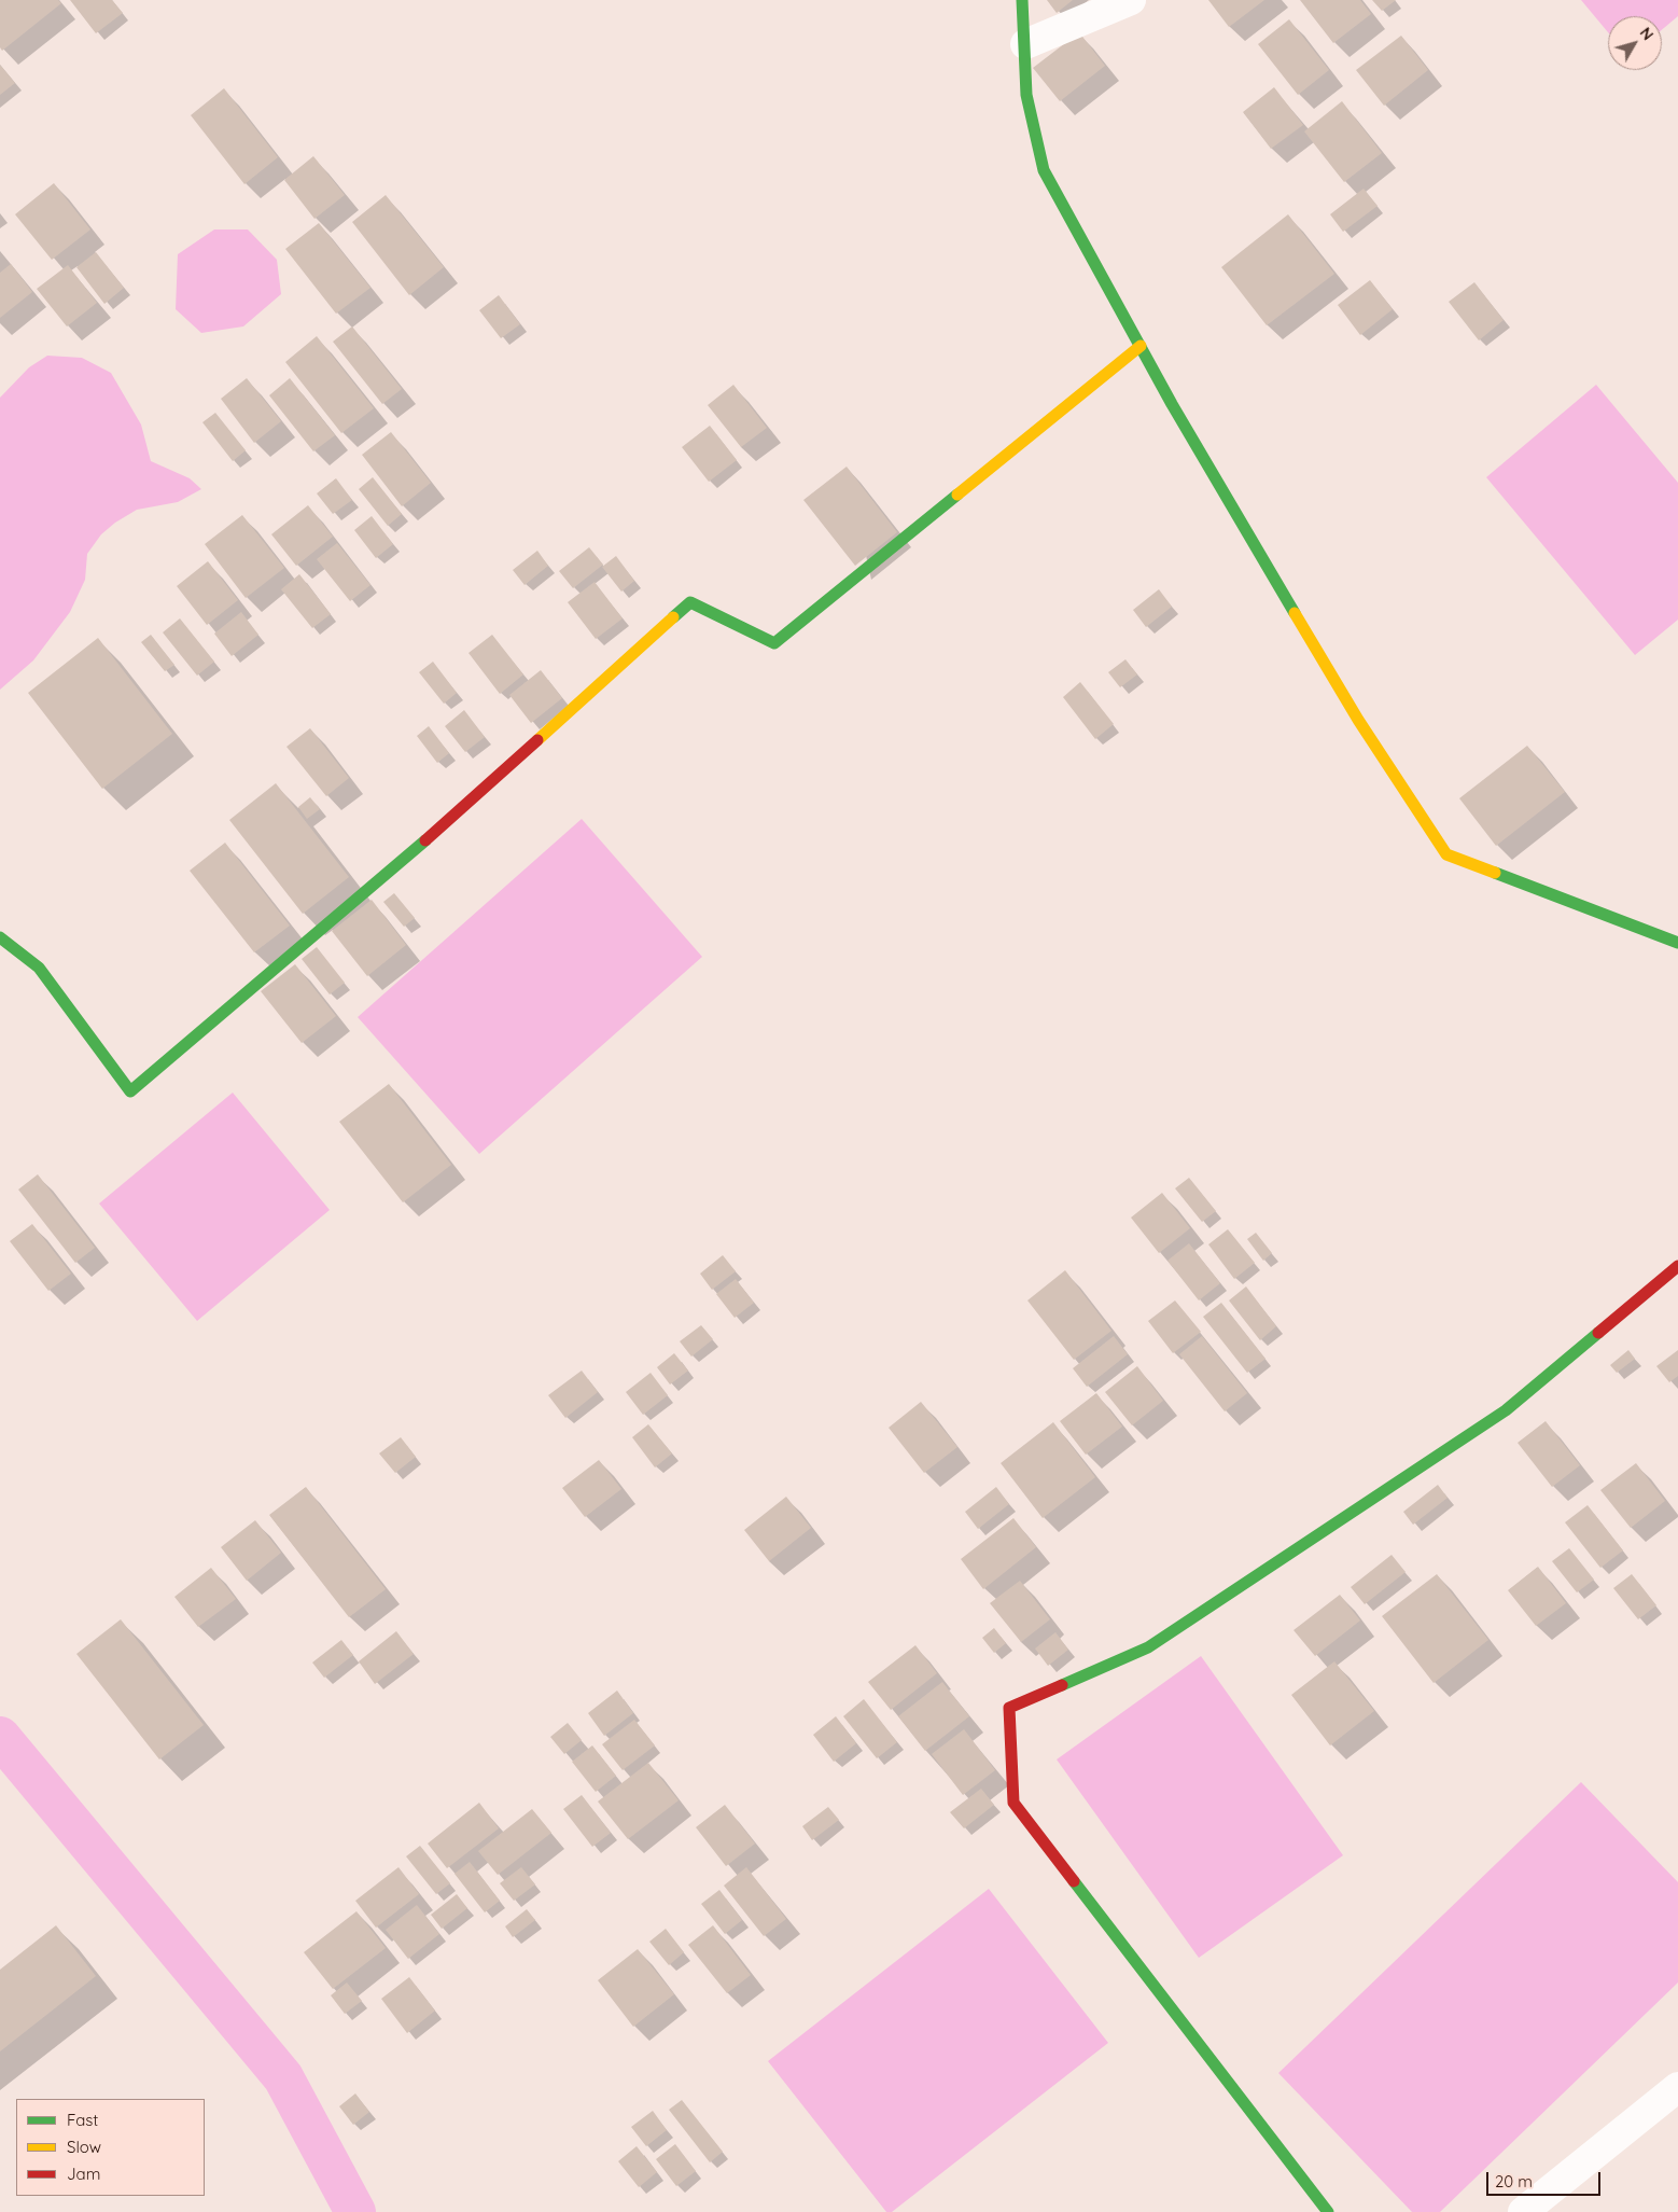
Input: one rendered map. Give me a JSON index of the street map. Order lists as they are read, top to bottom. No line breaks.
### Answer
{"legend":["Fast","Slow","Jam"],"scale_bar":"20 m","north":"top right"}
